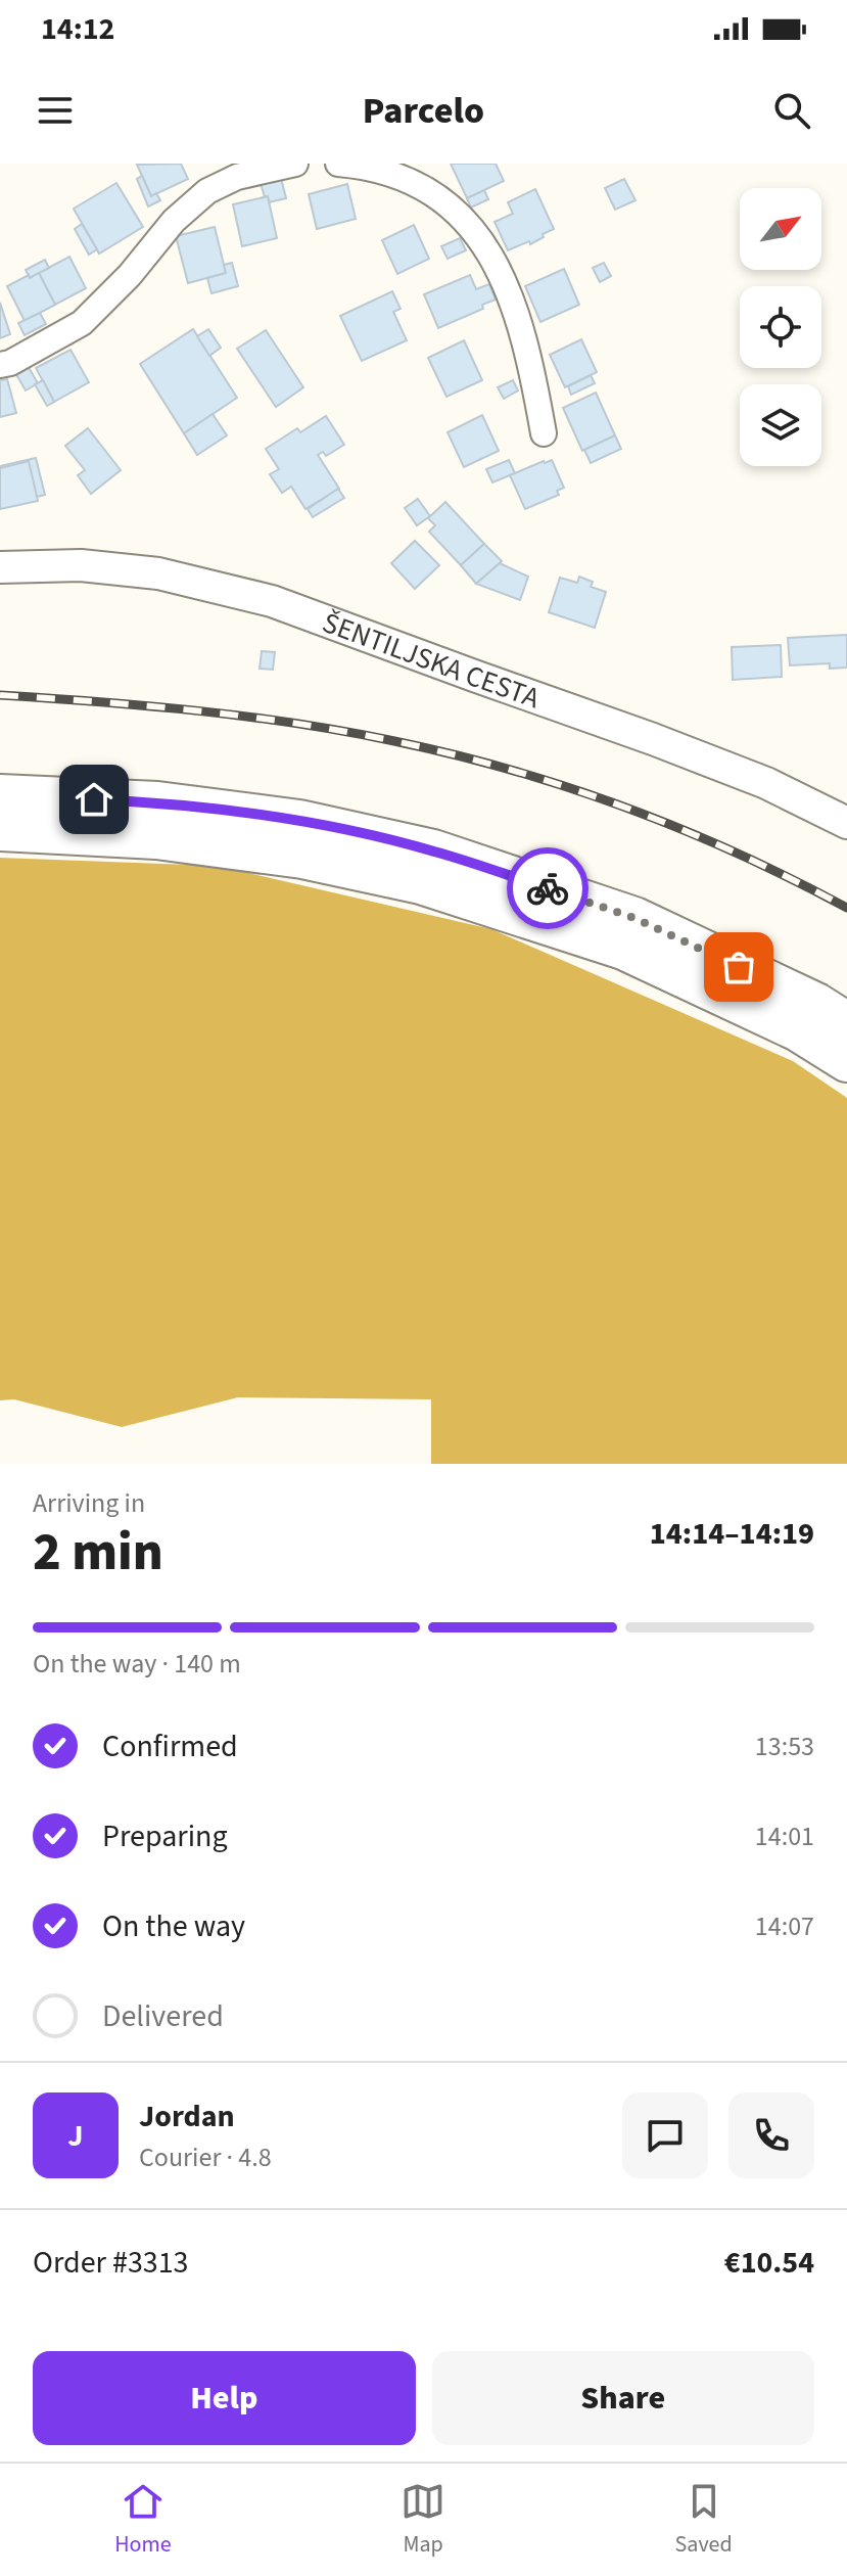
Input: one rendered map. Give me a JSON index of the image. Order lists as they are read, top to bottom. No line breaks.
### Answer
{"streets":{"street":["ŠENTILJSKA CESTA"]},"north":"top right","page":{"status":"14:12","header":"Parcelo","heading":["2 min","Arriving in","14:14–14:19"],"panel":["Jordan","Courier · 4.8","Order #3313","€10.54"],"bar":"On the way · 140 m","list":[["Confirmed","13:53"],["Preparing","14:01"],["On the way","14:07"],"Delivered"],"round":"J","buttons":["Help","Share"],"tabs":["Home","Map","Saved"]}}
